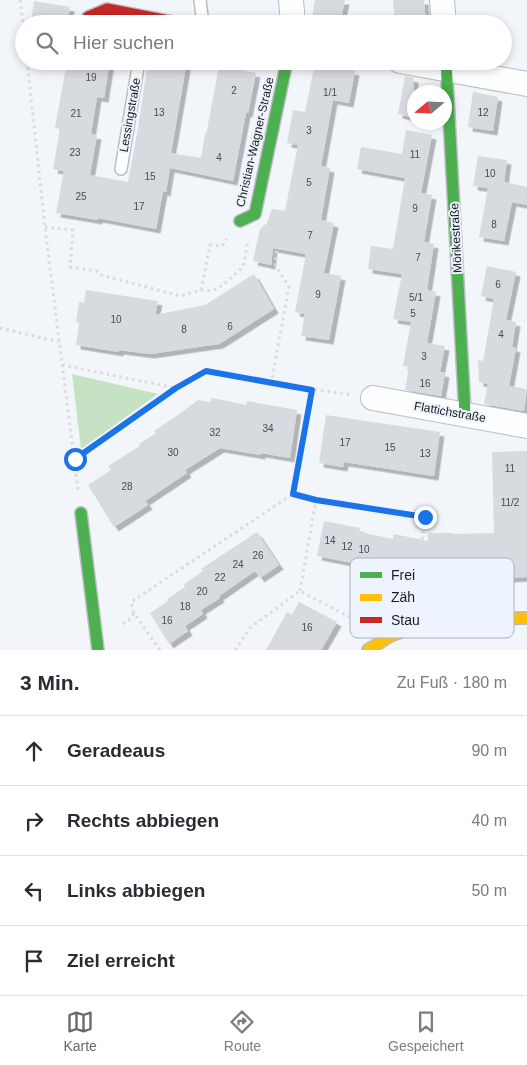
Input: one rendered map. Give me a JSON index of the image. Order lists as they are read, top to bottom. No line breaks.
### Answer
{"streets":{"street":["Christian-Wagner-Straße","Mörikestraße","Flattichstraße"],"lane":["Lessingstraße"]},"crossings":[["Mörikestraße","Flattichstraße"]],"house_numbers":["19","2","1/1","13","12","21","3","23","11","4","10","15","5","25","17","9","8","7","7","6","9","5/1","5","10","6","8","4","3","16","34","32","17","15","30","13","11","28","11/2","14","12","10","26","24","22","20","18","16","16"],"legend":["Frei","Zäh","Stau"],"north":"left","page":{"search":"Hier suchen","heading":["3 Min.","Zu Fuß · 180 m"],"list":[["Geradeaus","90 m"],["Rechts abbiegen","40 m"],["Links abbiegen","50 m"],"Ziel erreicht"],"nav":["Karte","Route","Gespeichert"]}}
